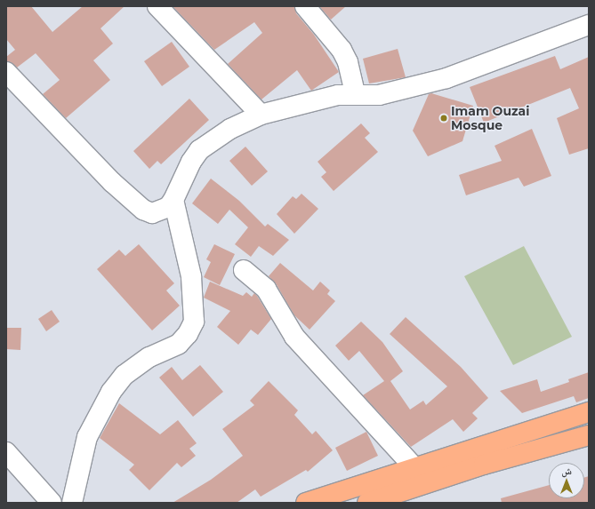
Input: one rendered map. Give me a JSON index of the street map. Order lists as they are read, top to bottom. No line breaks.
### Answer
{"places":["Imam Ouzai Mosque"],"north":"top"}
